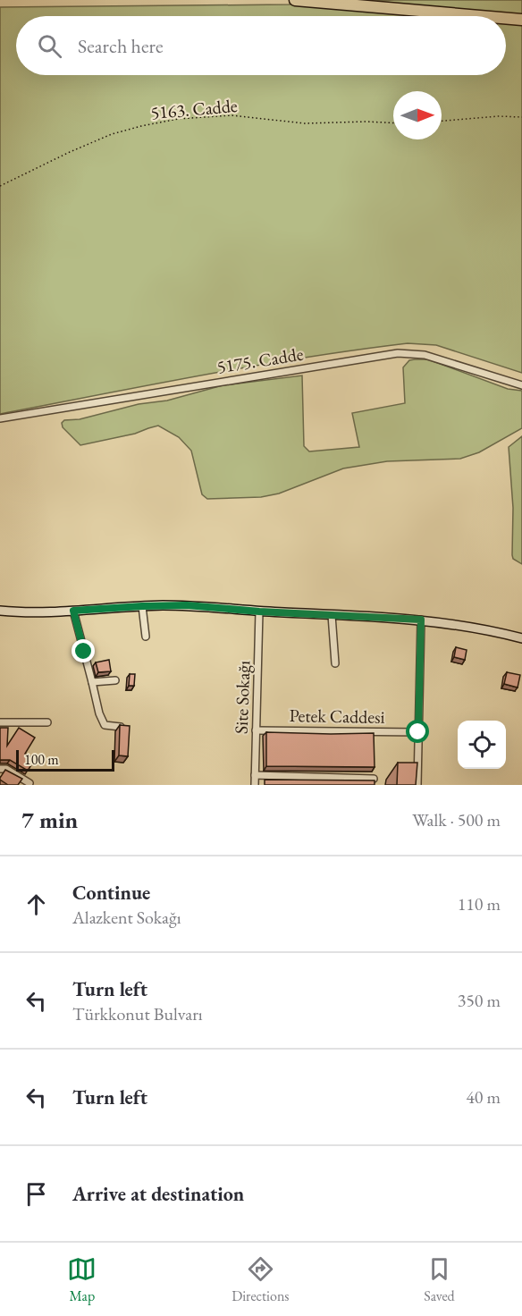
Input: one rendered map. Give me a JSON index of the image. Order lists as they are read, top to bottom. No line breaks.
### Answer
{"streets":{"street":["5175. Cadde","Site Sokağı","Petek Caddesi"],"path":["5163. Cadde"]},"crossings":[["Site Sokağı","Petek Caddesi"]],"scale_bar":"100 m","north":"right","page":{"search":"Search here","scale":"100 m","heading":["7 min","Walk · 500 m"],"list":[["Continue","Alazkent Sokağı","110 m"],["Turn left","Türkkonut Bulvarı","350 m"],["Turn left","40 m"],"Arrive at destination"],"nav":["Map","Directions","Saved"]}}
